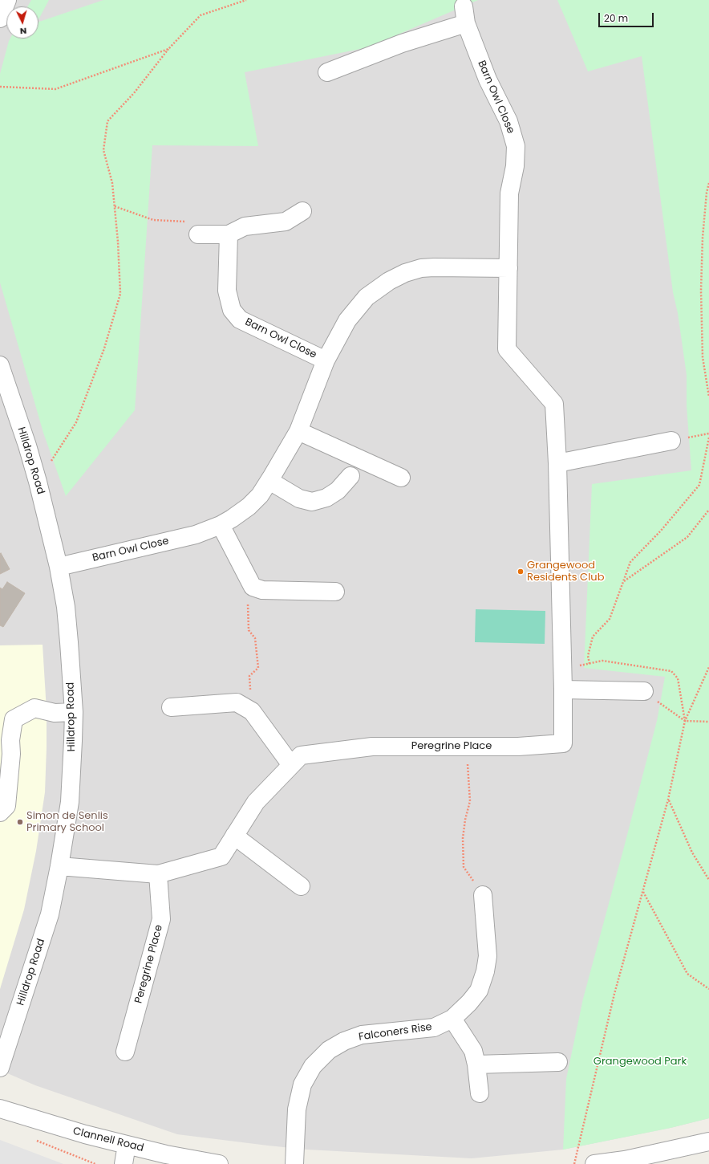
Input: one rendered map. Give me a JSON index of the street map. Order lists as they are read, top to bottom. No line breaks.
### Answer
{"streets":{"street":["Barn Owl Close","Hilldrop Road","Peregrine Place","Falconers Rise","Clannell Road"]},"crossings":[["Barn Owl Close","Hilldrop Road"],["Barn Owl Close","Peregrine Place"],["Hilldrop Road","Peregrine Place"]],"parks":["Grangewood Park"],"places":["Grangewood Residents Club","Simon de Senlis Primary School"],"scale_bar":"20 m","north":"bottom"}
